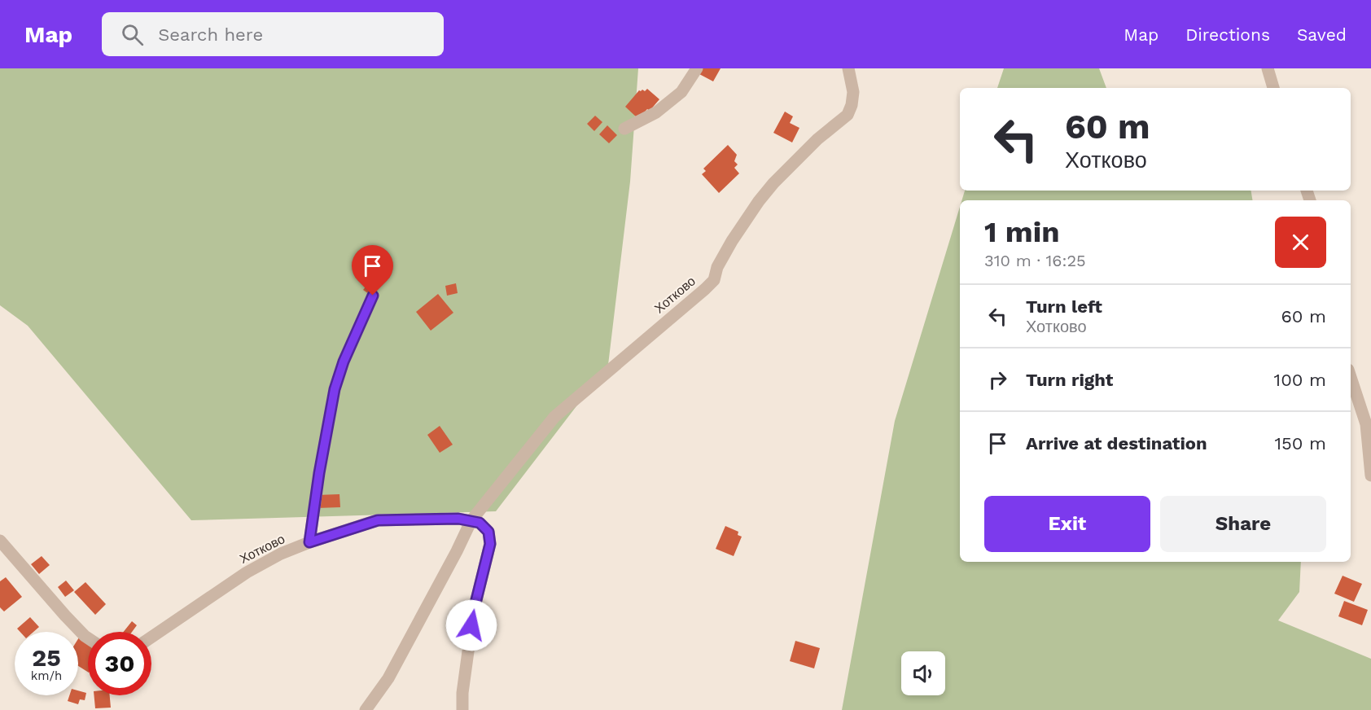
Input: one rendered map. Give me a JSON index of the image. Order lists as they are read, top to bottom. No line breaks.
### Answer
{"streets":{"street":["Хотково"]},"page":{"header":"Map","search":"Search here","nav":["Map","Directions","Saved"],"turn":["60 m","Хотково"],"heading":["1 min","310 m · 16:25"],"list":[{"name":"Turn left","note":"Хотково","value":"60 m"},{"name":"Turn right","value":"100 m"},{"name":"Arrive at destination","value":"150 m"}],"buttons":["Exit","Share"],"speed":"25 km/h","limit":"30"}}
